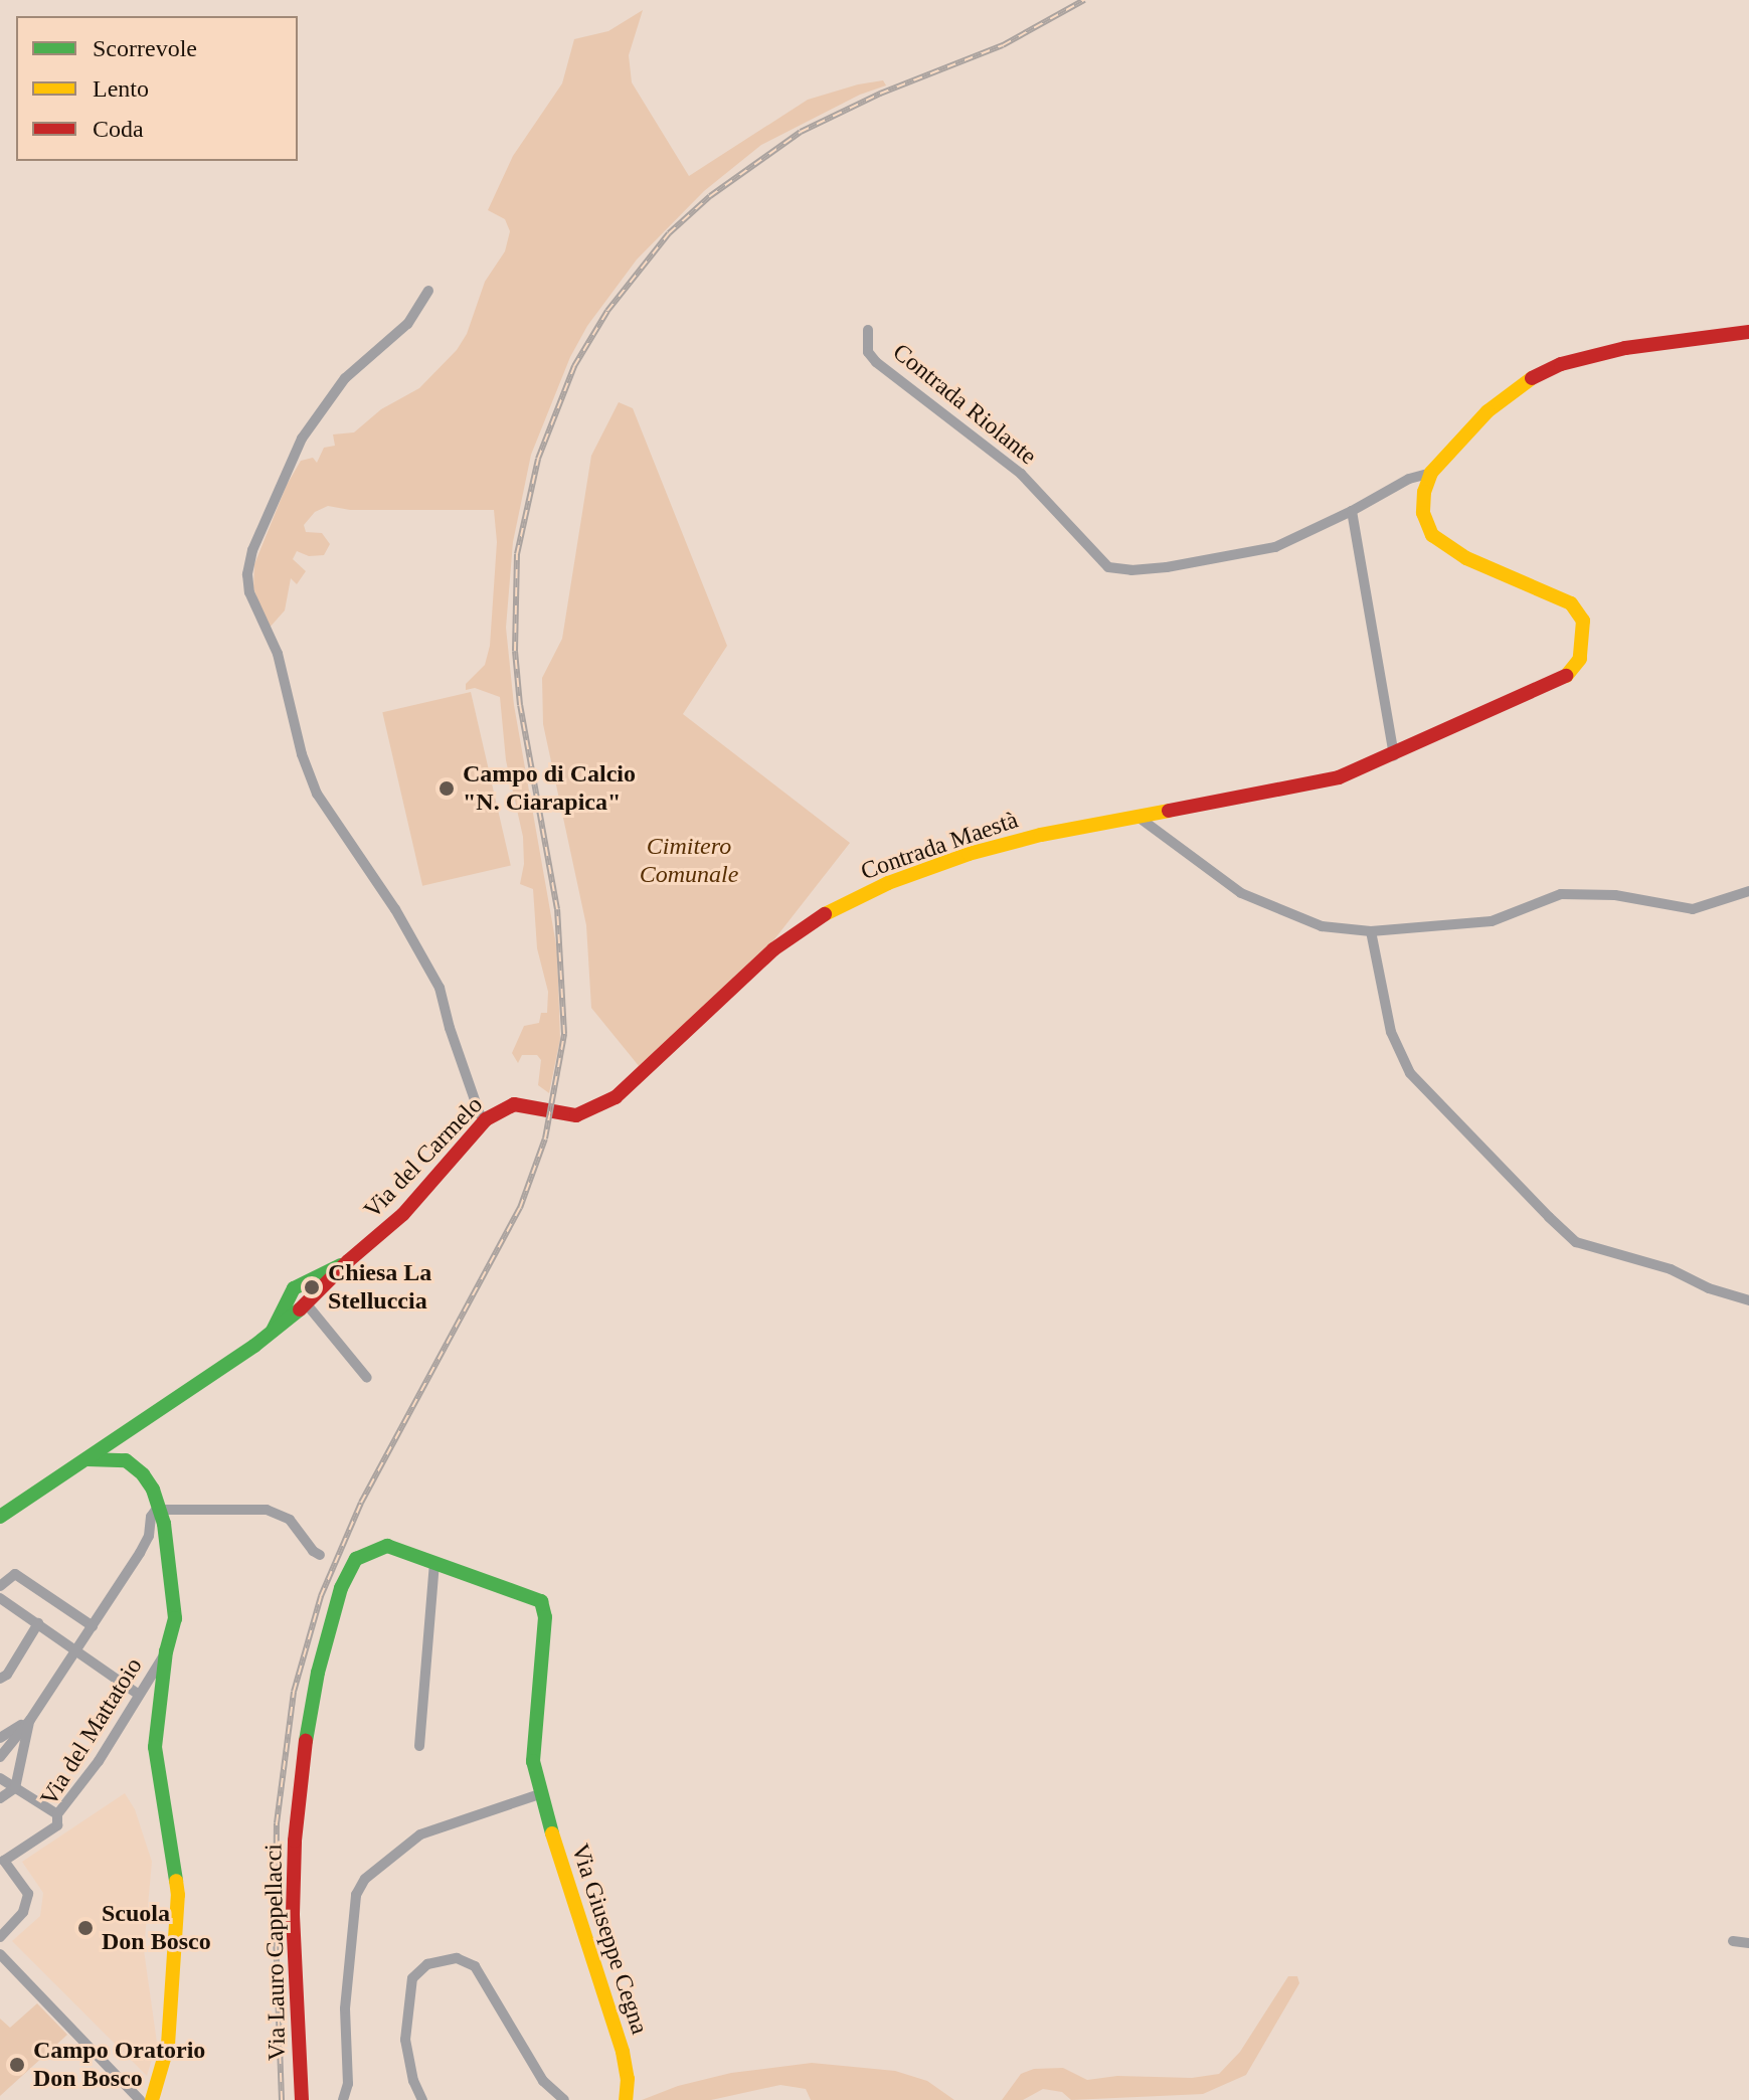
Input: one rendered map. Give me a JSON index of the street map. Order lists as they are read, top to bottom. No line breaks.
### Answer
{"streets":{"street":["Contrada Riolante","Contrada Maestà","Via del Carmelo","Via del Mattatoio","Via Giuseppe Cegna","Via Lauro Cappellacci"]},"crossings":[["Contrada Maestà","Via del Carmelo"],["Via Giuseppe Cegna","Via Lauro Cappellacci"]],"parks":["Cimitero Comunale"],"places":["Campo di Calcio \"N. Ciarapica\"","Chiesa La Stelluccia","Scuola Don Bosco","Campo Oratorio Don Bosco"],"legend":["Scorrevole","Lento","Coda"]}
